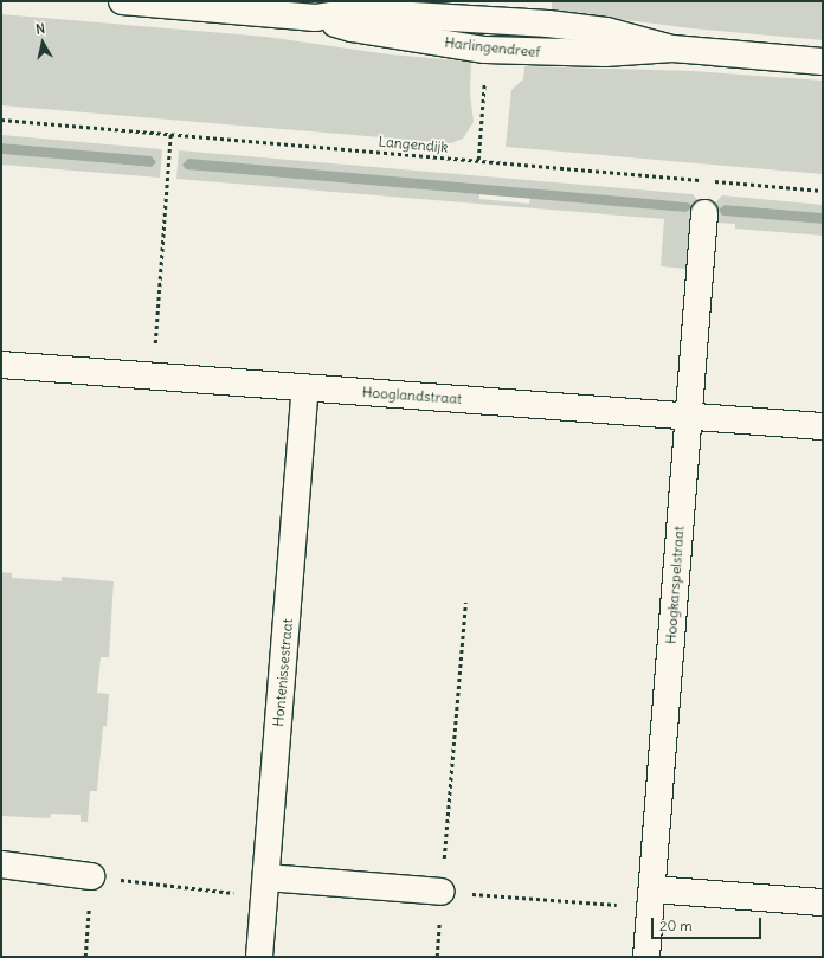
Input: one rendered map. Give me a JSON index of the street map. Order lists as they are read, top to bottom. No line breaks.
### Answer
{"streets":{"street":["Harlingendreef","Hooglandstraat","Hoogkarspelstraat","Hontenissestraat"],"path":["Langendijk"]},"crossings":[["Hooglandstraat","Hoogkarspelstraat"],["Hooglandstraat","Hontenissestraat"]],"scale_bar":"20 m","north":"top"}
